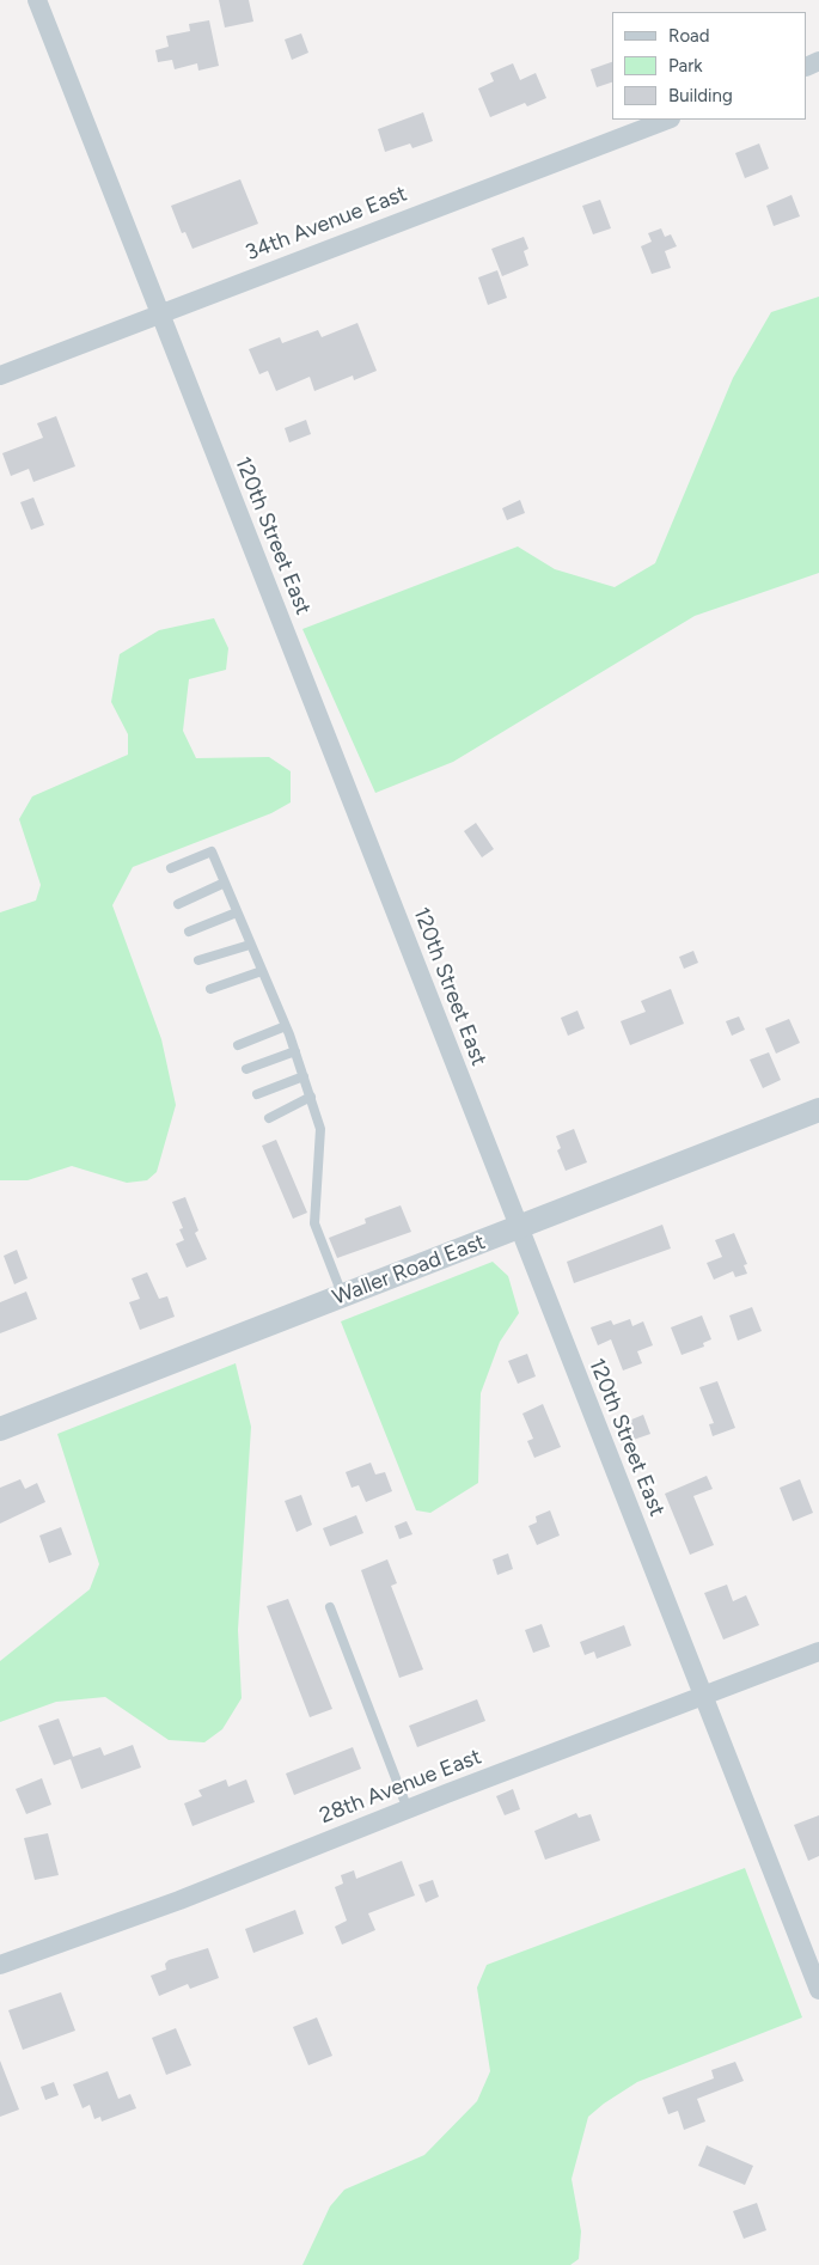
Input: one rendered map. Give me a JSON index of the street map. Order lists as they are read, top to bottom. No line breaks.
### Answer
{"streets":{"street":["34th Avenue East","120th Street East","Waller Road East","28th Avenue East"]},"crossings":[["34th Avenue East","120th Street East"],["120th Street East","Waller Road East"],["120th Street East","28th Avenue East"]],"legend":["Road","Park","Building"]}
